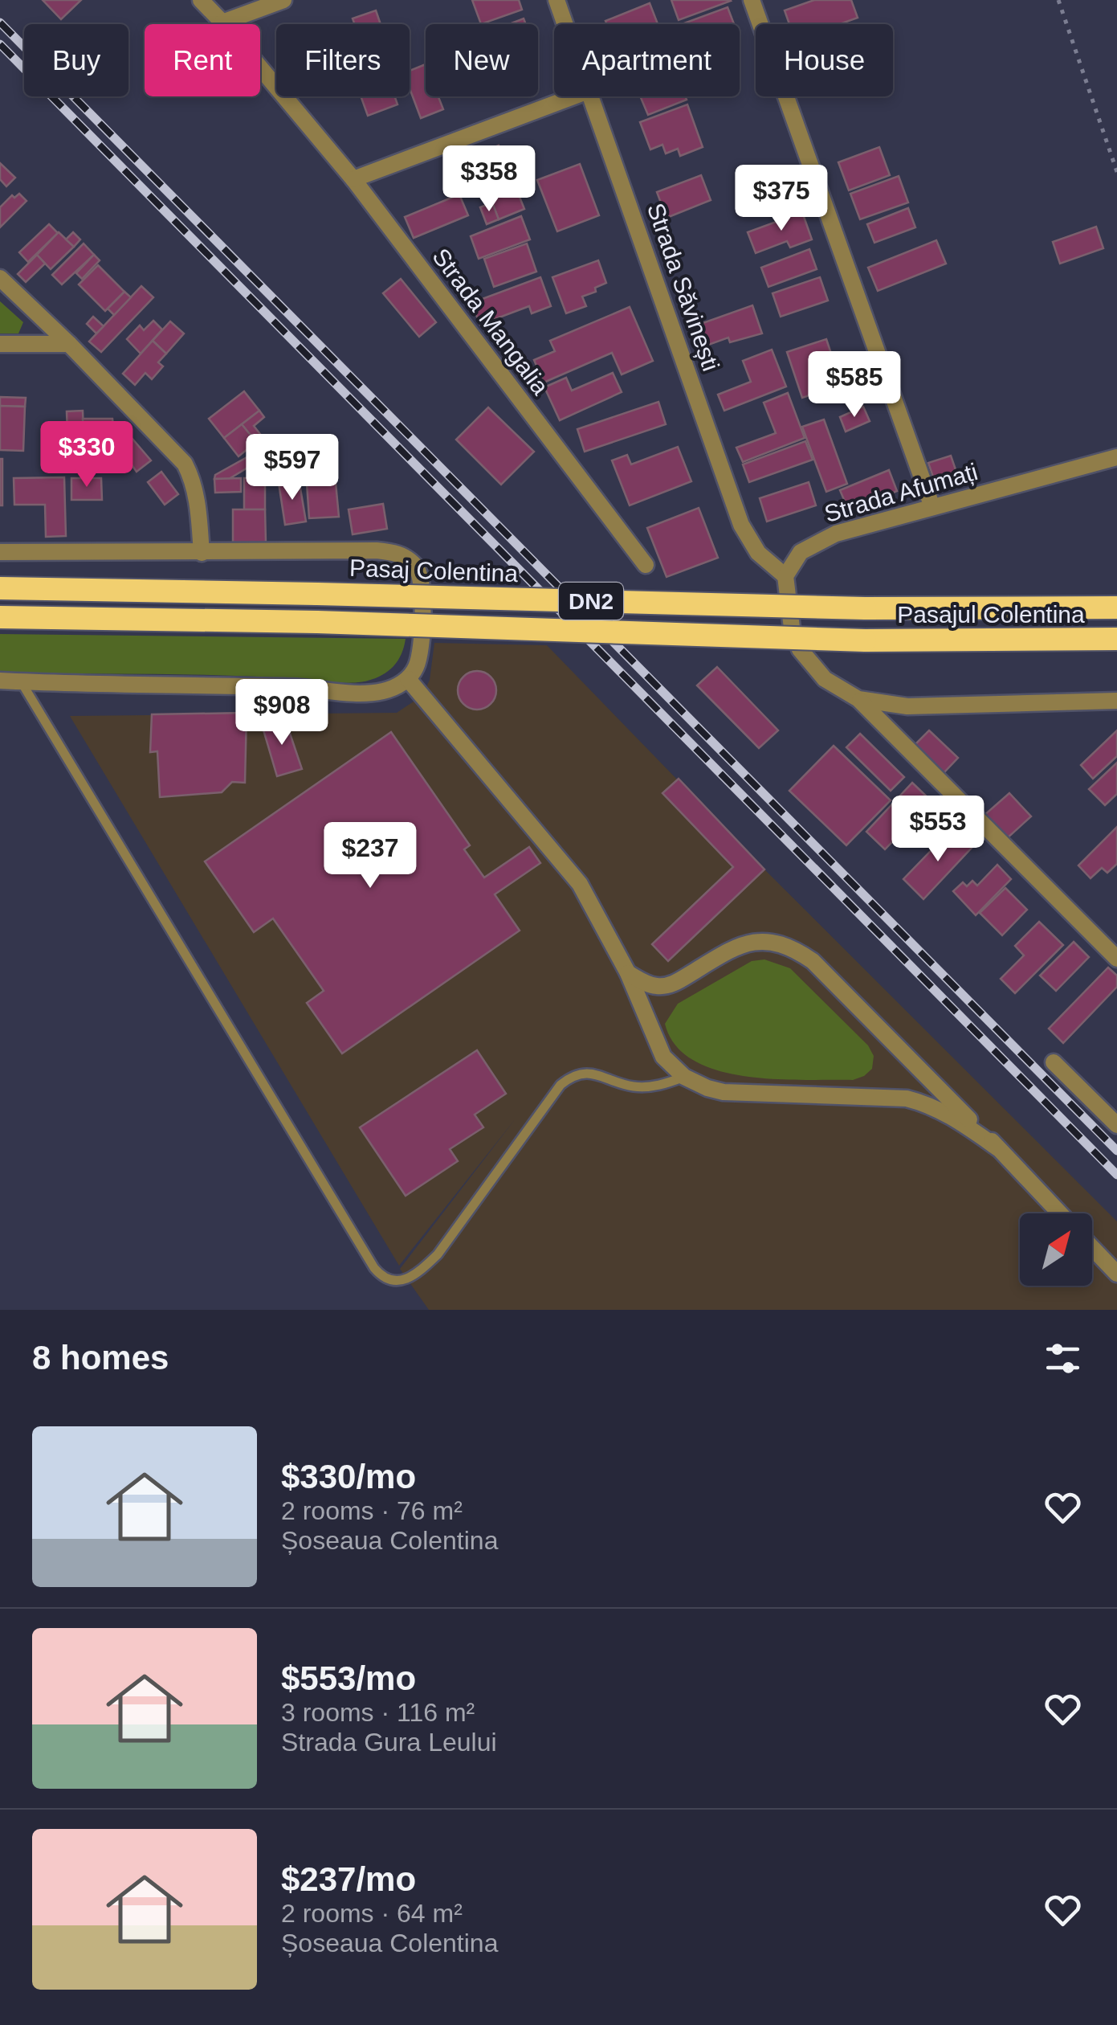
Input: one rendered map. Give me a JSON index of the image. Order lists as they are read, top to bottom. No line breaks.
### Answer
{"streets":{"highway":["Pasaj Colentina","DN2","Pasajul Colentina"],"street":["Strada Săvinești","Strada Mangalia","Strada Afumați"]},"crossings":[["Strada Săvinești","Strada Afumați"],["Pasaj Colentina","Pasajul Colentina"]],"north":"top right","page":{"chip":["Buy","Rent","Filters","New","Apartment","House"],"price":["$358","$375","$585","$330","$597","$908","$553","$237"],"heading":"8 homes","list":[{"name":"$330/mo","note":"2 rooms · 76 m² · Șoseaua Colentina"},{"name":"$553/mo","note":"3 rooms · 116 m² · Strada Gura Leului"},{"name":"$237/mo","note":"2 rooms · 64 m² · Șoseaua Colentina"}]}}
